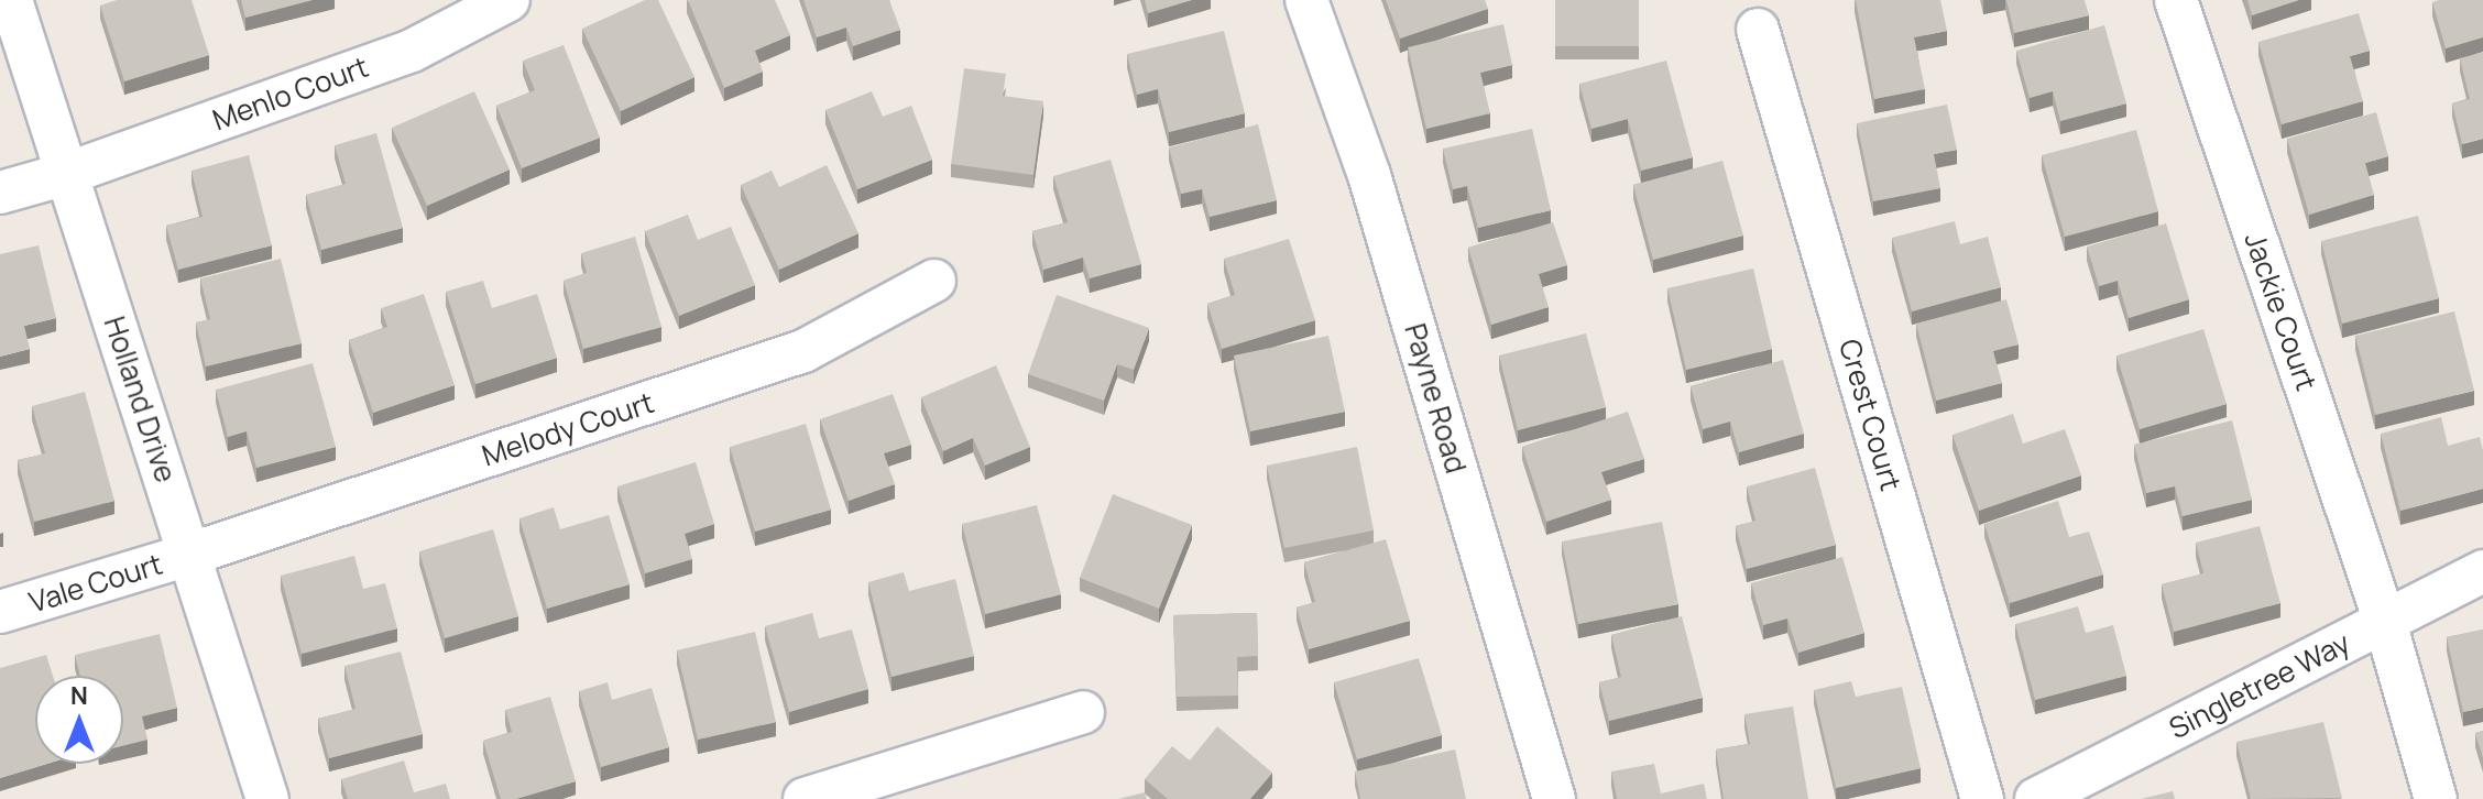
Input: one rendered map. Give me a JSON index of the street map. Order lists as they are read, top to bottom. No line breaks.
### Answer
{"streets":{"street":["Menlo Court","Jackie Court","Payne Road","Holland Drive","Crest Court","Melody Court","Vale Court","Singletree Way"]},"crossings":[["Menlo Court","Holland Drive"],["Jackie Court","Singletree Way"],["Holland Drive","Melody Court"],["Holland Drive","Vale Court"],["Melody Court","Vale Court"]],"north":"top"}
